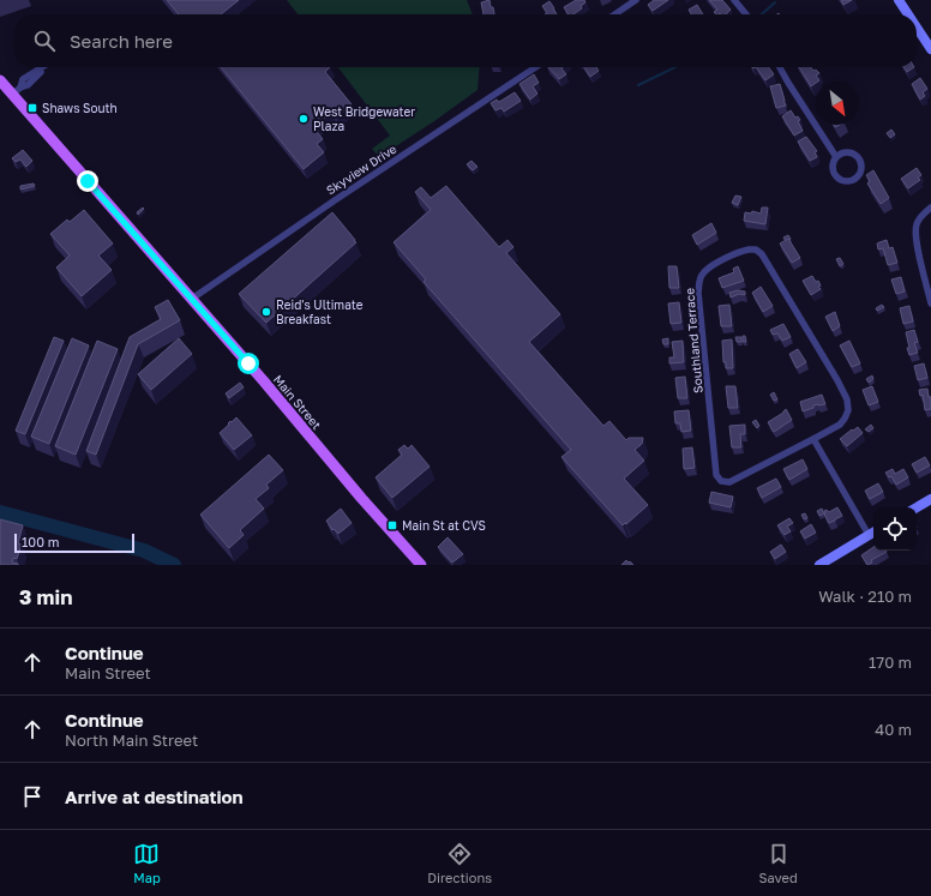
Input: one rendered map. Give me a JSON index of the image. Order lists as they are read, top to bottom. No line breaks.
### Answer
{"streets":{"main road":["Main Street"],"street":["Skyview Drive","Southland Terrace"]},"crossings":[["Skyview Drive","Main Street"]],"places":{"transit":["Shaws South","Main St at CVS"],"other":["West Bridgewater Plaza","Reid's Ultimate Breakfast"]},"scale_bar":"100 m","north":"bottom right","page":{"search":"Search here","scale":"100 m","heading":["3 min","Walk · 210 m"],"list":[["Continue","Main Street","170 m"],["Continue","North Main Street","40 m"],"Arrive at destination"],"nav":["Map","Directions","Saved"]}}
